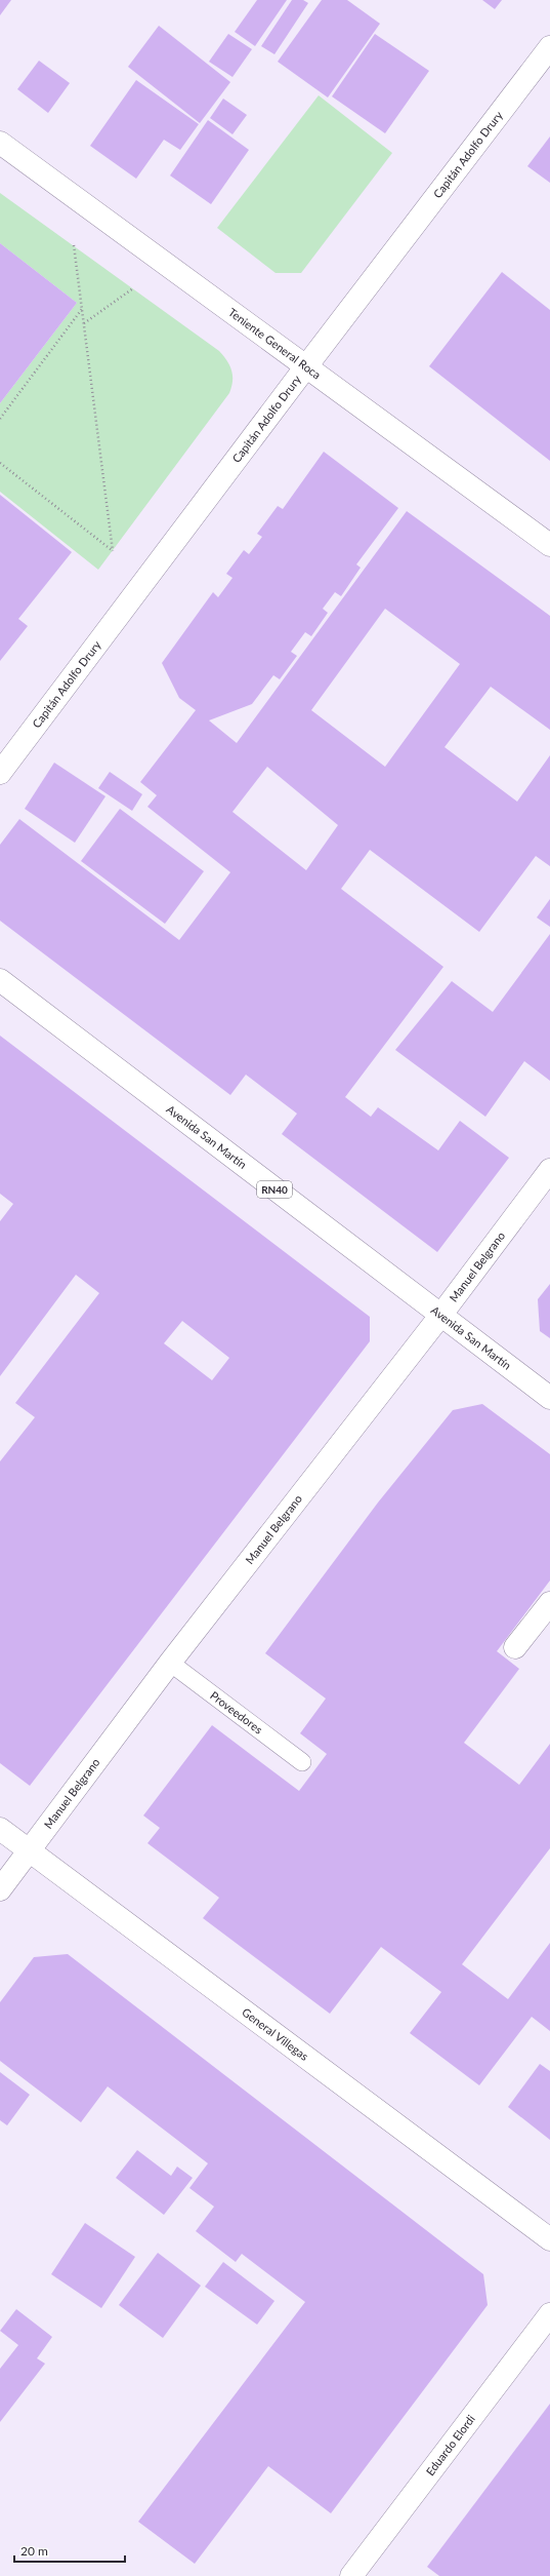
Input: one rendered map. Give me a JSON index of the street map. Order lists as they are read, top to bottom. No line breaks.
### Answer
{"streets":{"street":["Capitán Adolfo Drury","Teniente General Roca","Avenida San Martín","RN40","Manuel Belgrano","General Villegas","Eduardo Elordi"],"lane":["Proveedores"]},"crossings":[["Capitán Adolfo Drury","Teniente General Roca"],["Avenida San Martín","Manuel Belgrano"],["Manuel Belgrano","Proveedores"],["Manuel Belgrano","General Villegas"]],"scale_bar":"20 m"}
